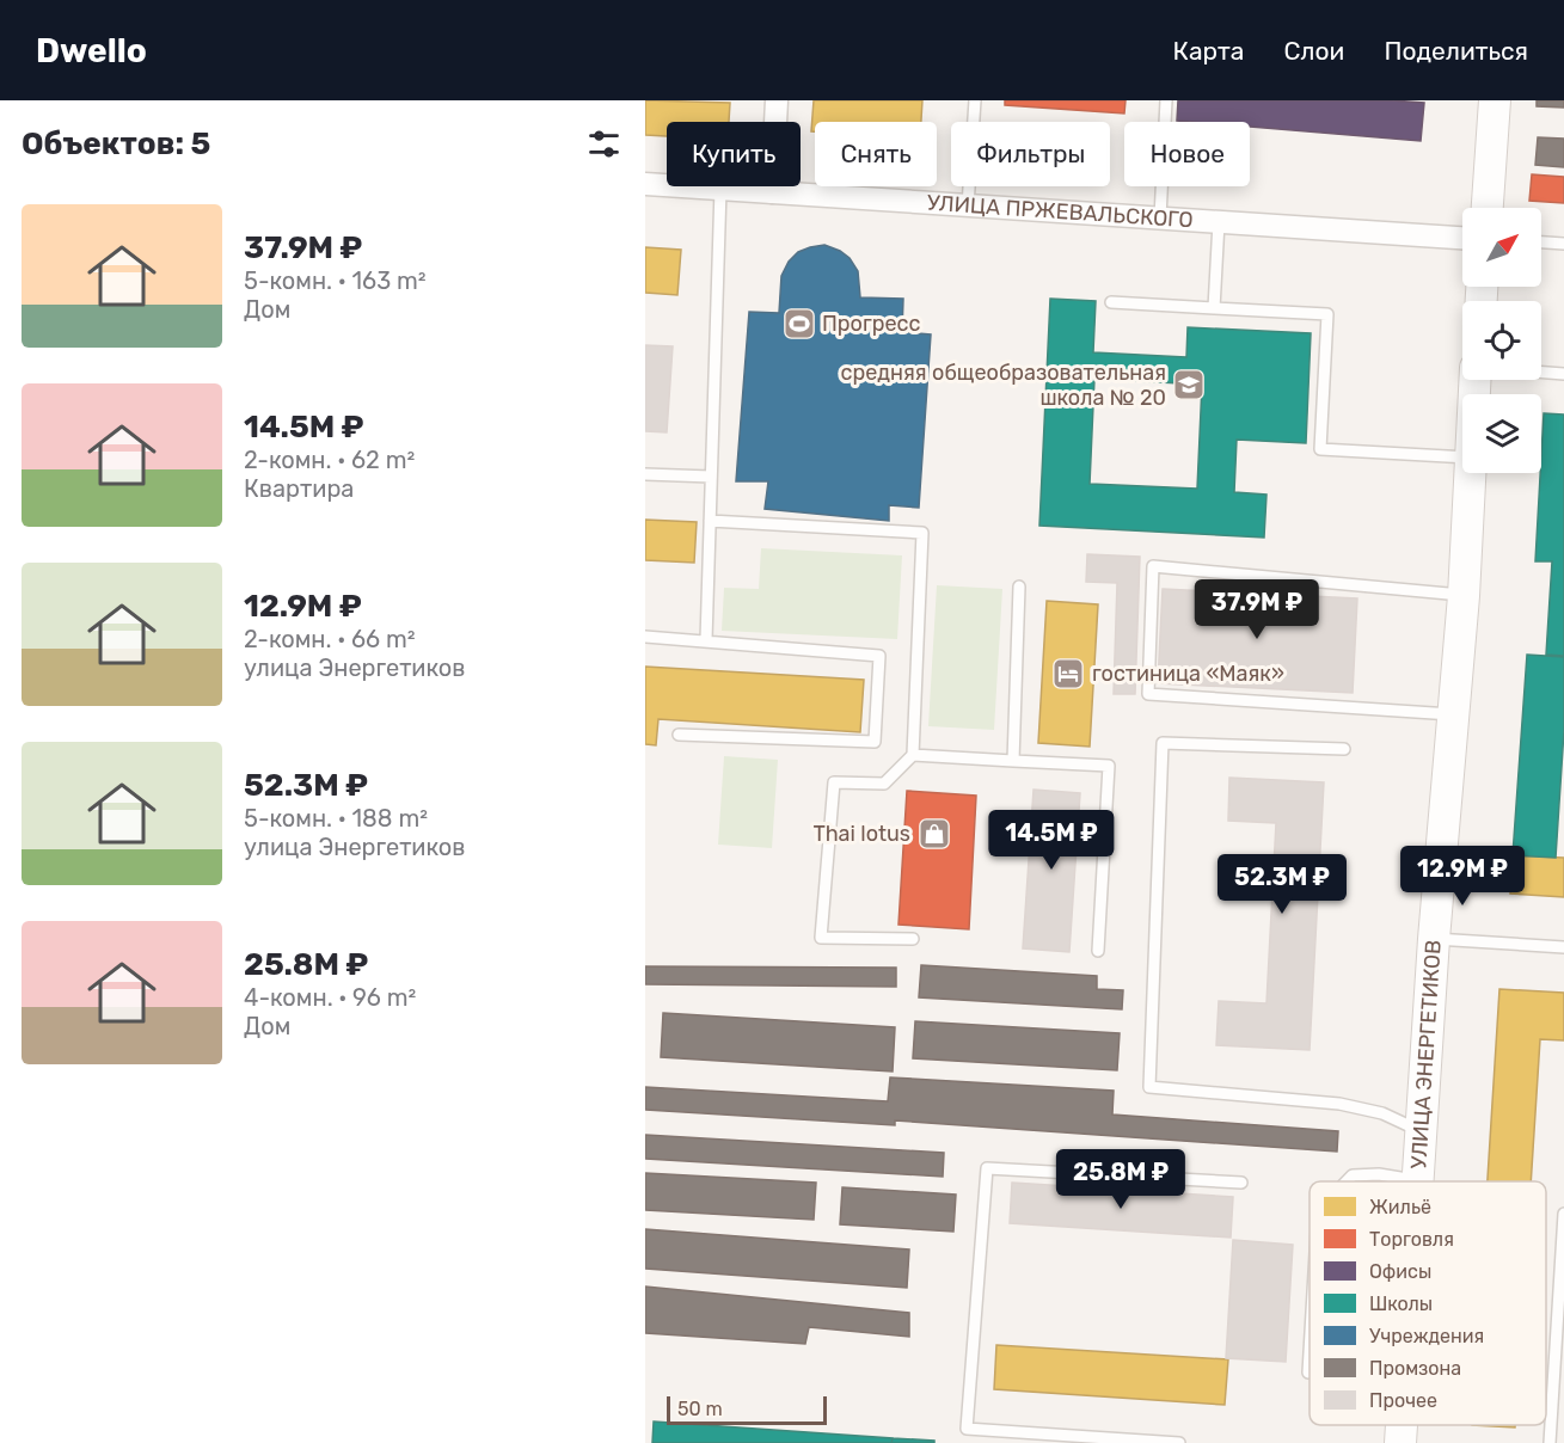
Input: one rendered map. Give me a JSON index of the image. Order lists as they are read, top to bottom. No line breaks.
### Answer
{"streets":{"street":["УЛИЦА ПРЖЕВАЛЬСКОГО","УЛИЦА ЭНЕРГЕТИКОВ"]},"places":{"sports":["Прогресс"],"school or university":["средняя общеобразовательная школа № 20"],"hotel":["гостиница «Маяк»"],"shop":["Thai lotus"]},"legend":["Жильё","Торговля","Офисы","Школы","Учреждения","Промзона","Прочее"],"scale_bar":"50 m","north":"top right","page":{"header":"Dwello","nav":["Карта","Слои","Поделиться"],"heading":"Объектов: 5","chip":["Купить","Снять","Фильтры","Новое"],"list":[{"name":"37.9M ₽","note":"5-комн. · 163 m² · Дом"},{"name":"14.5M ₽","note":"2-комн. · 62 m² · Квартира"},{"name":"12.9M ₽","note":"2-комн. · 66 m² · улица Энергетиков"},{"name":"52.3M ₽","note":"5-комн. · 188 m² · улица Энергетиков"},{"name":"25.8M ₽","note":"4-комн. · 96 m² · Дом"}],"price":["37.9M ₽","14.5M ₽","12.9M ₽","52.3M ₽","25.8M ₽"],"scale":"50 m"}}
